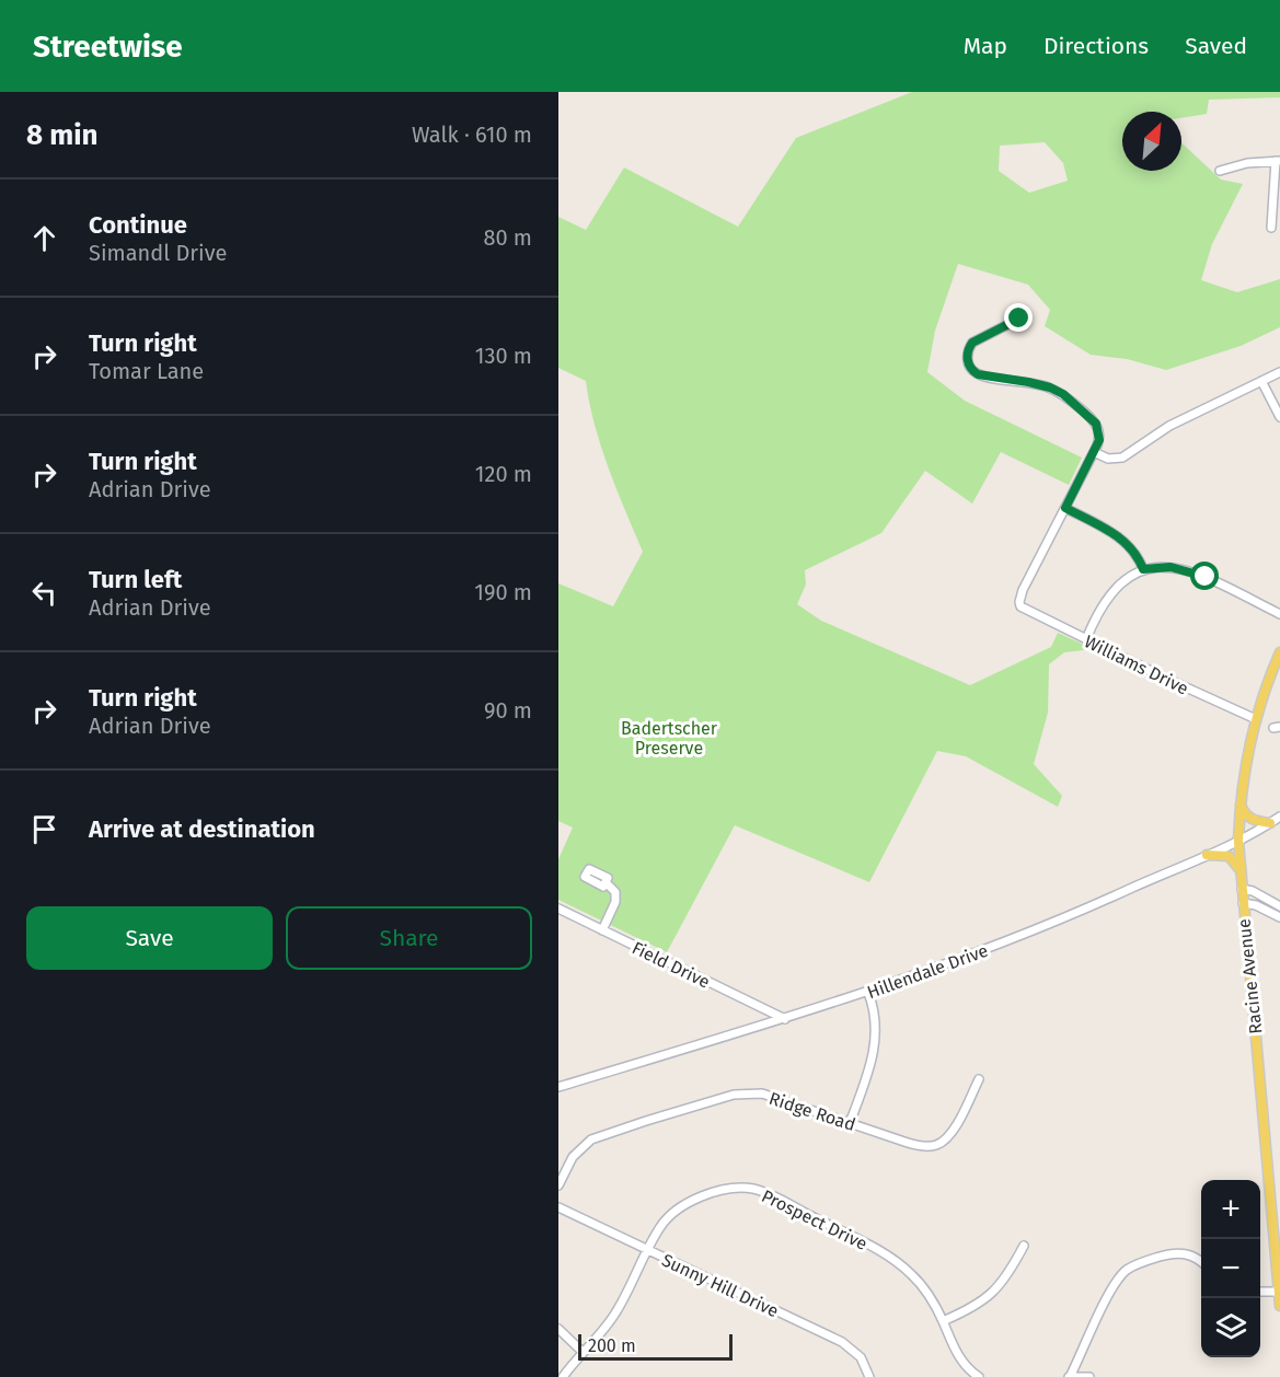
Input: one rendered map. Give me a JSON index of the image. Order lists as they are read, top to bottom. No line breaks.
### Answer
{"streets":{"main road":["Racine Avenue"],"street":["Williams Drive","Field Drive","Hillendale Drive","Ridge Road","Prospect Drive","Sunny Hill Drive"]},"crossings":[["Williams Drive","Racine Avenue"],["Field Drive","Hillendale Drive"],["Hillendale Drive","Racine Avenue"],["Prospect Drive","Sunny Hill Drive"]],"parks":["Badertscher Preserve"],"scale_bar":"200 m","north":"top right","page":{"header":"Streetwise","nav":["Map","Directions","Saved"],"heading":["8 min","Walk · 610 m"],"list":[["Continue","Simandl Drive","80 m"],["Turn right","Tomar Lane","130 m"],["Turn right","Adrian Drive","120 m"],["Turn left","Adrian Drive","190 m"],["Turn right","Adrian Drive","90 m"],"Arrive at destination"],"buttons":["Save","Share"],"map_buttons":["+","−"],"scale":"200 m"}}
